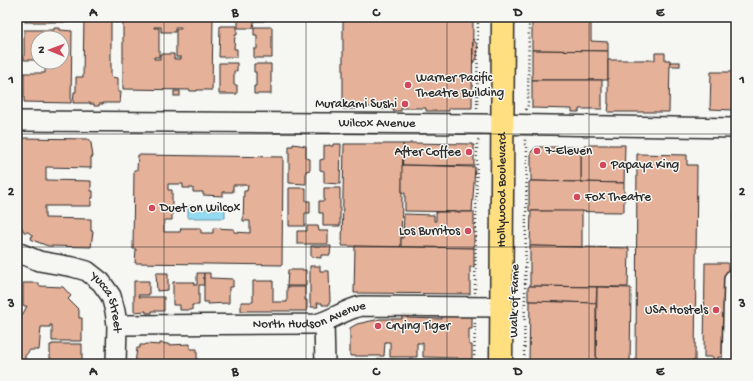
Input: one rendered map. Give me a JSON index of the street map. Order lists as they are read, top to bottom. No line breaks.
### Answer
{"streets":{"main road":["Hollywood Boulevard"],"street":["Wilcox Avenue","Yucca Street","North Hudson Avenue"],"path":["Walk of Fame"]},"crossings":[["Wilcox Avenue","Hollywood Boulevard"],["Hollywood Boulevard","North Hudson Avenue"],["Yucca Street","North Hudson Avenue"]],"places":["Warner Pacific Theatre Building","Murakami Sushi","7-Eleven","After Coffee","Papaya King","Fox Theatre","Duet on Wilcox","Los Burritos","USA Hostels","Crying Tiger"],"north":"left","grid":{"columns":["A","B","C","D","E"],"rows":["1","2","3"]}}
